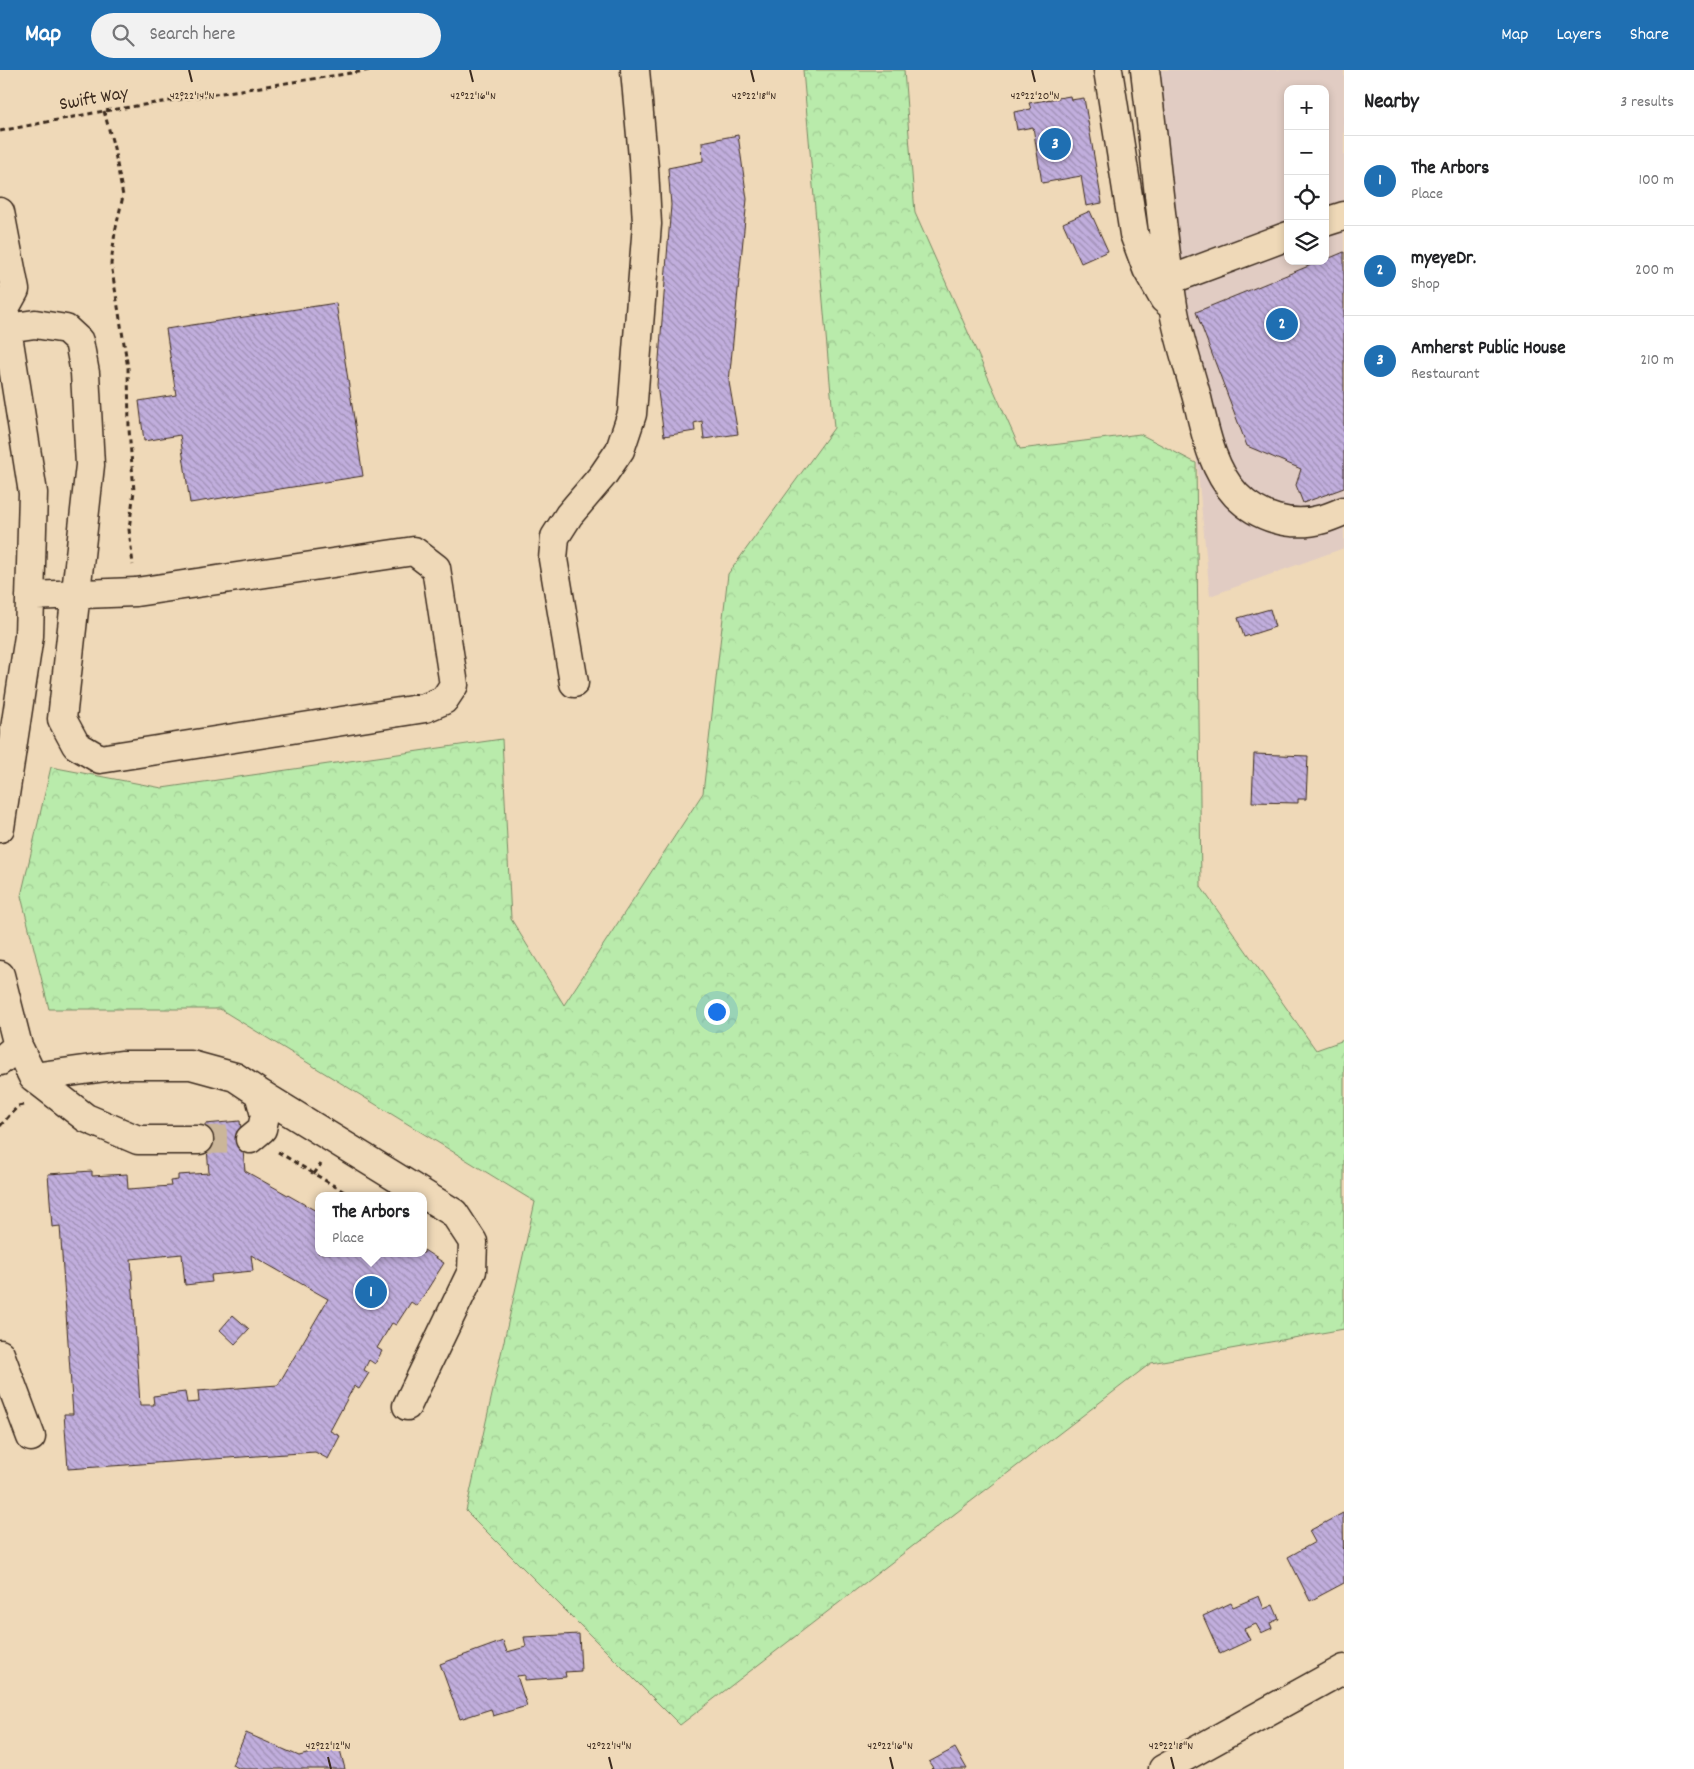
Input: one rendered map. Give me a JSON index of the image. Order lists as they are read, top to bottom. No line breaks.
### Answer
{"streets":{"path":["Swift Way"]},"page":{"header":"Map","search":"Search here","nav":["Map","Layers","Share"],"heading":["Nearby","3 results"],"map_buttons":["+","−"],"pins":["3","2","1"],"list":[{"mark":"1","name":"The Arbors","note":"Place","value":"100 m"},{"mark":"2","name":"myeyeDr.","note":"Shop","value":"200 m"},{"mark":"3","name":"Amherst Public House","note":"Restaurant","value":"210 m"}],"popup":["The Arbors","Place"]},"coordinates":["42°22'14\"N","42°22'16\"N","42°22'18\"N","42°22'20\"N","42°22'12\"N"]}
